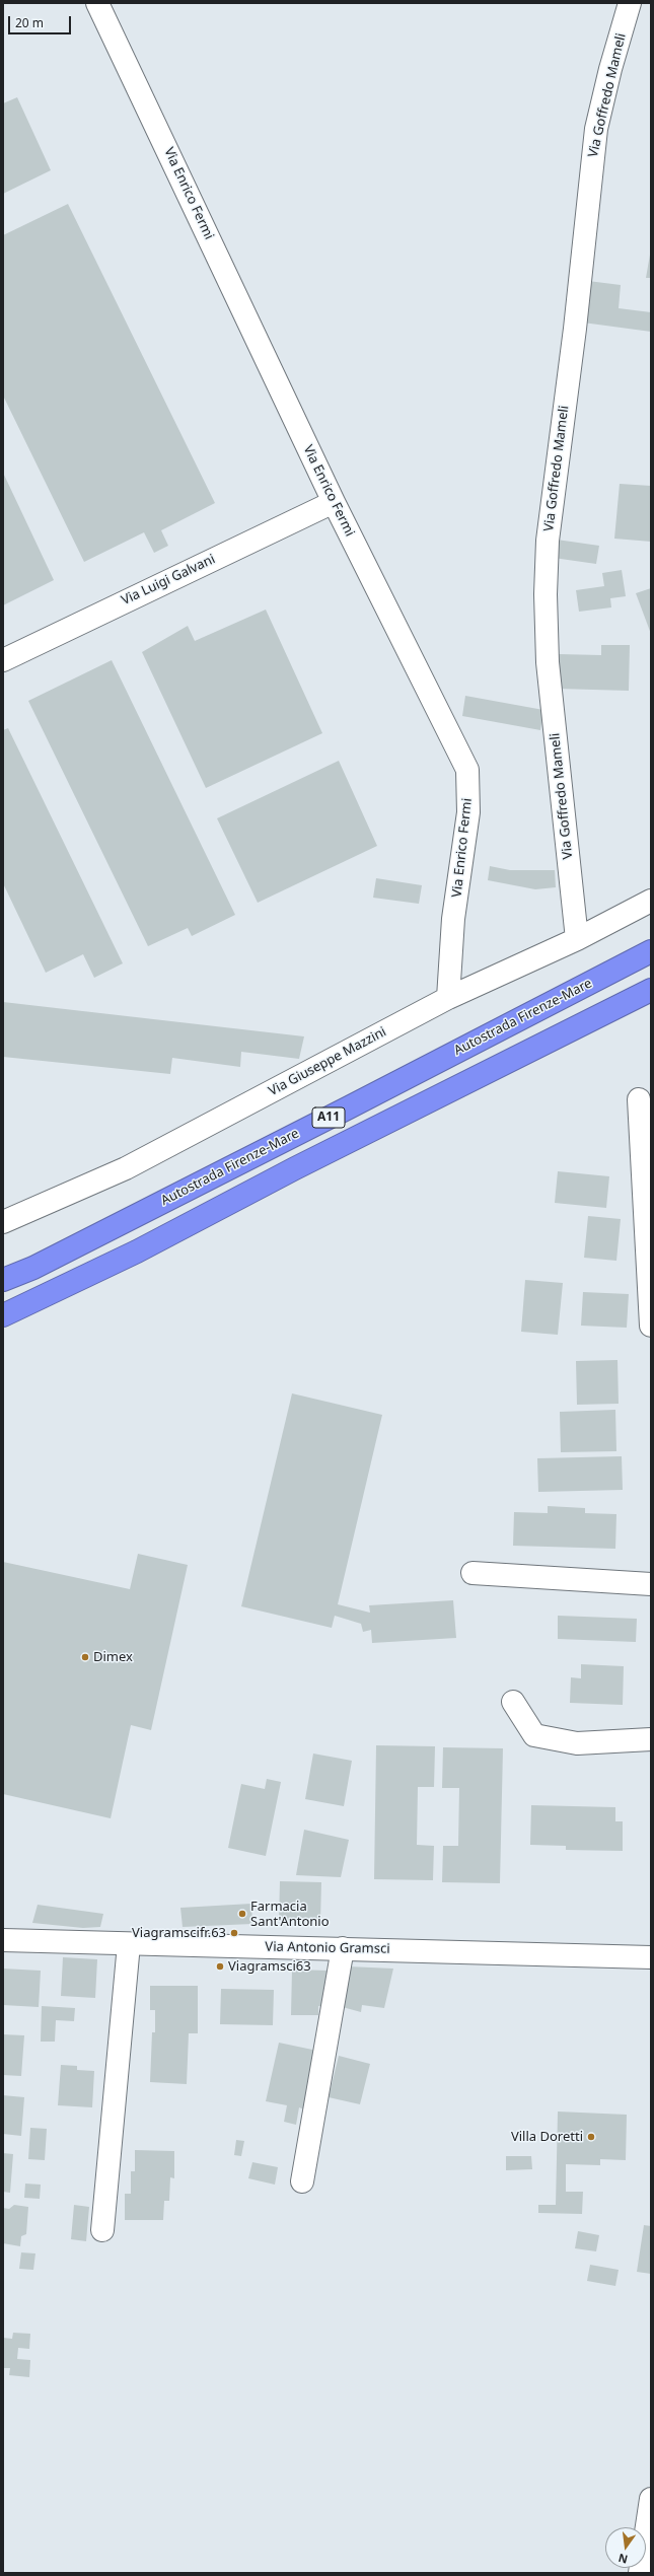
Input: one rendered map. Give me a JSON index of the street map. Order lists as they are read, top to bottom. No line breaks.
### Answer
{"streets":{"highway":["Autostrada Firenze-Mare","A11"],"street":["Via Goffredo Mameli","Via Enrico Fermi","Via Luigi Galvani","Via Giuseppe Mazzini","Via Antonio Gramsci"]},"crossings":[["Via Goffredo Mameli","Via Giuseppe Mazzini"],["Via Enrico Fermi","Via Luigi Galvani"],["Via Enrico Fermi","Via Giuseppe Mazzini"]],"places":["Dimex","Farmacia Sant'Antonio","Viagramscifr.63","Viagramsci63","Villa Doretti"],"scale_bar":"20 m","north":"bottom"}
